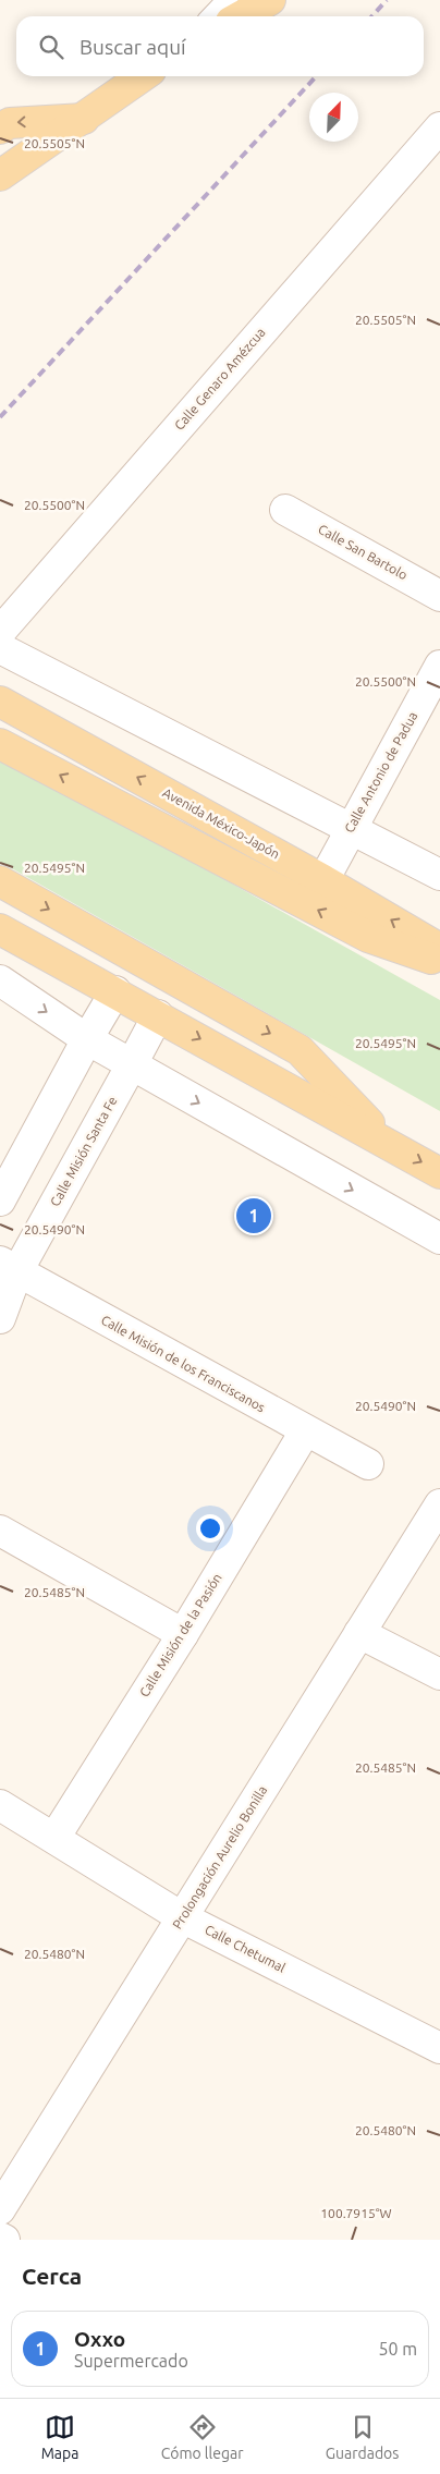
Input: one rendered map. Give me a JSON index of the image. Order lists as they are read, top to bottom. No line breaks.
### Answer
{"streets":{"main road":["Avenida México-Japón"],"street":["Calle Genaro Amézcua","Calle San Bartolo","Calle Antonio de Padua","Calle Misión Santa Fe","Calle Misión de los Franciscanos","Calle Misión de la Pasión","Prolongación Aurelio Bonilla","Calle Chetumal"]},"crossings":[["Calle Antonio de Padua","Avenida México-Japón"],["Calle Misión Santa Fe","Calle Misión de los Franciscanos"],["Calle Misión de los Franciscanos","Calle Misión de la Pasión"],["Calle Misión de la Pasión","Calle Chetumal"],["Prolongación Aurelio Bonilla","Calle Chetumal"]],"north":"top right","page":{"search":"Buscar aquí","pins":"1","heading":"Cerca","list":[{"mark":"1","name":"Oxxo","note":"Supermercado","value":"50 m"}],"nav":["Mapa","Cómo llegar","Guardados"]},"coordinates":["20.5505°N","20.5500°N","20.5495°N","20.5490°N","20.5485°N","20.5480°N","100.7915°W"]}
